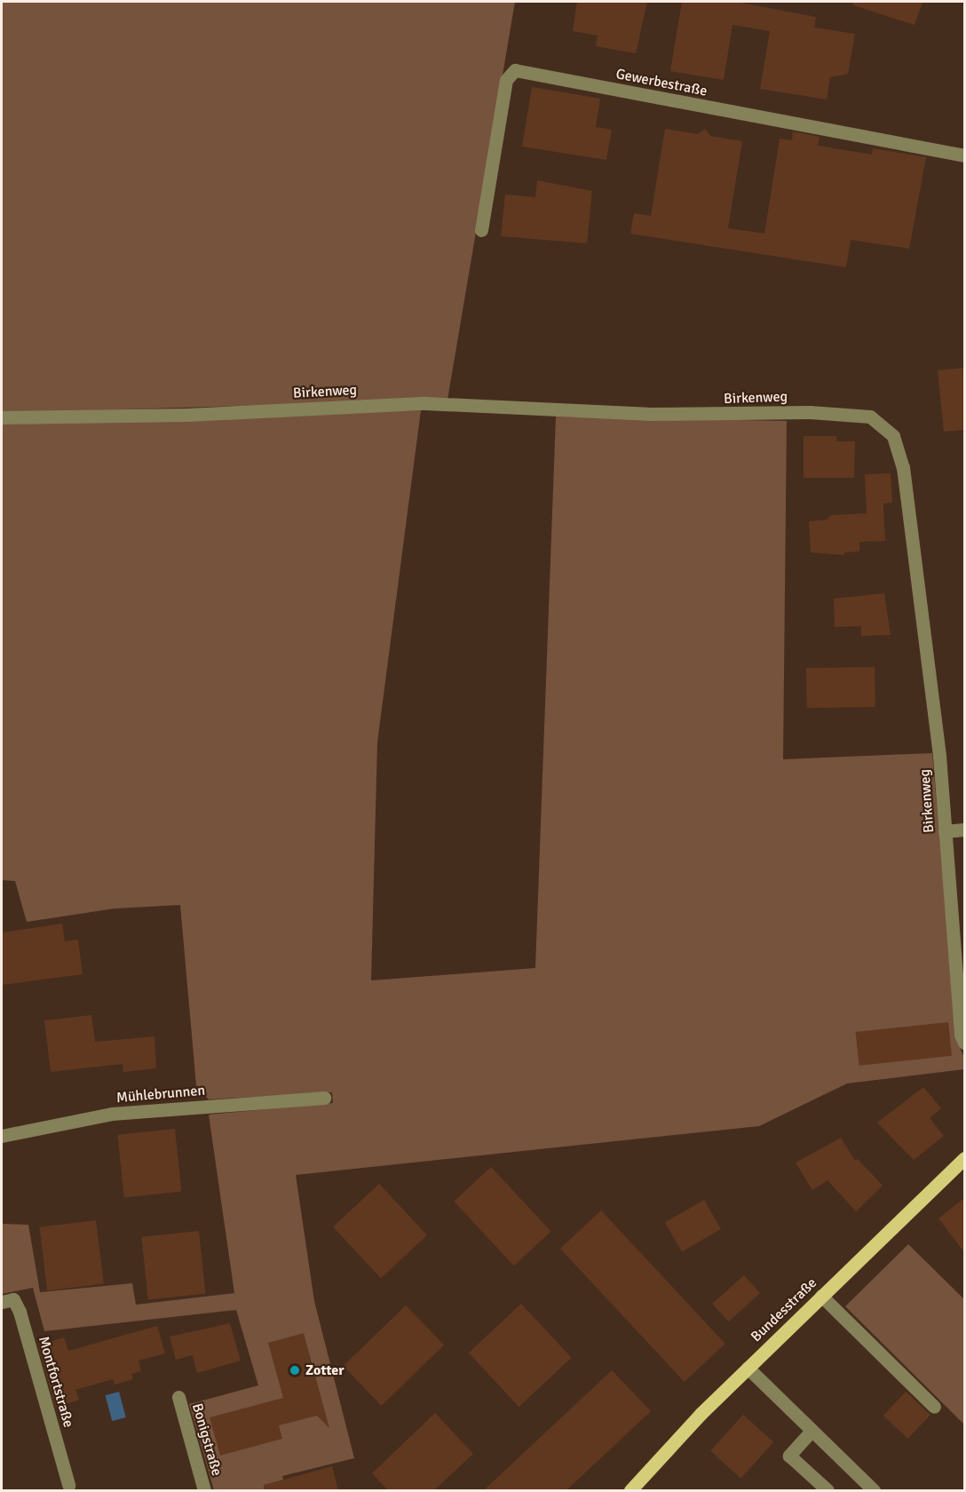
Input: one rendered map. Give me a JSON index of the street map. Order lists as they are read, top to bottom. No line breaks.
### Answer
{"streets":{"main road":["Bundesstraße"],"street":["Gewerbestraße","Birkenweg","Mühlebrunnen","Montfortstraße","Bonigstraße"]},"places":["Zotter"]}
